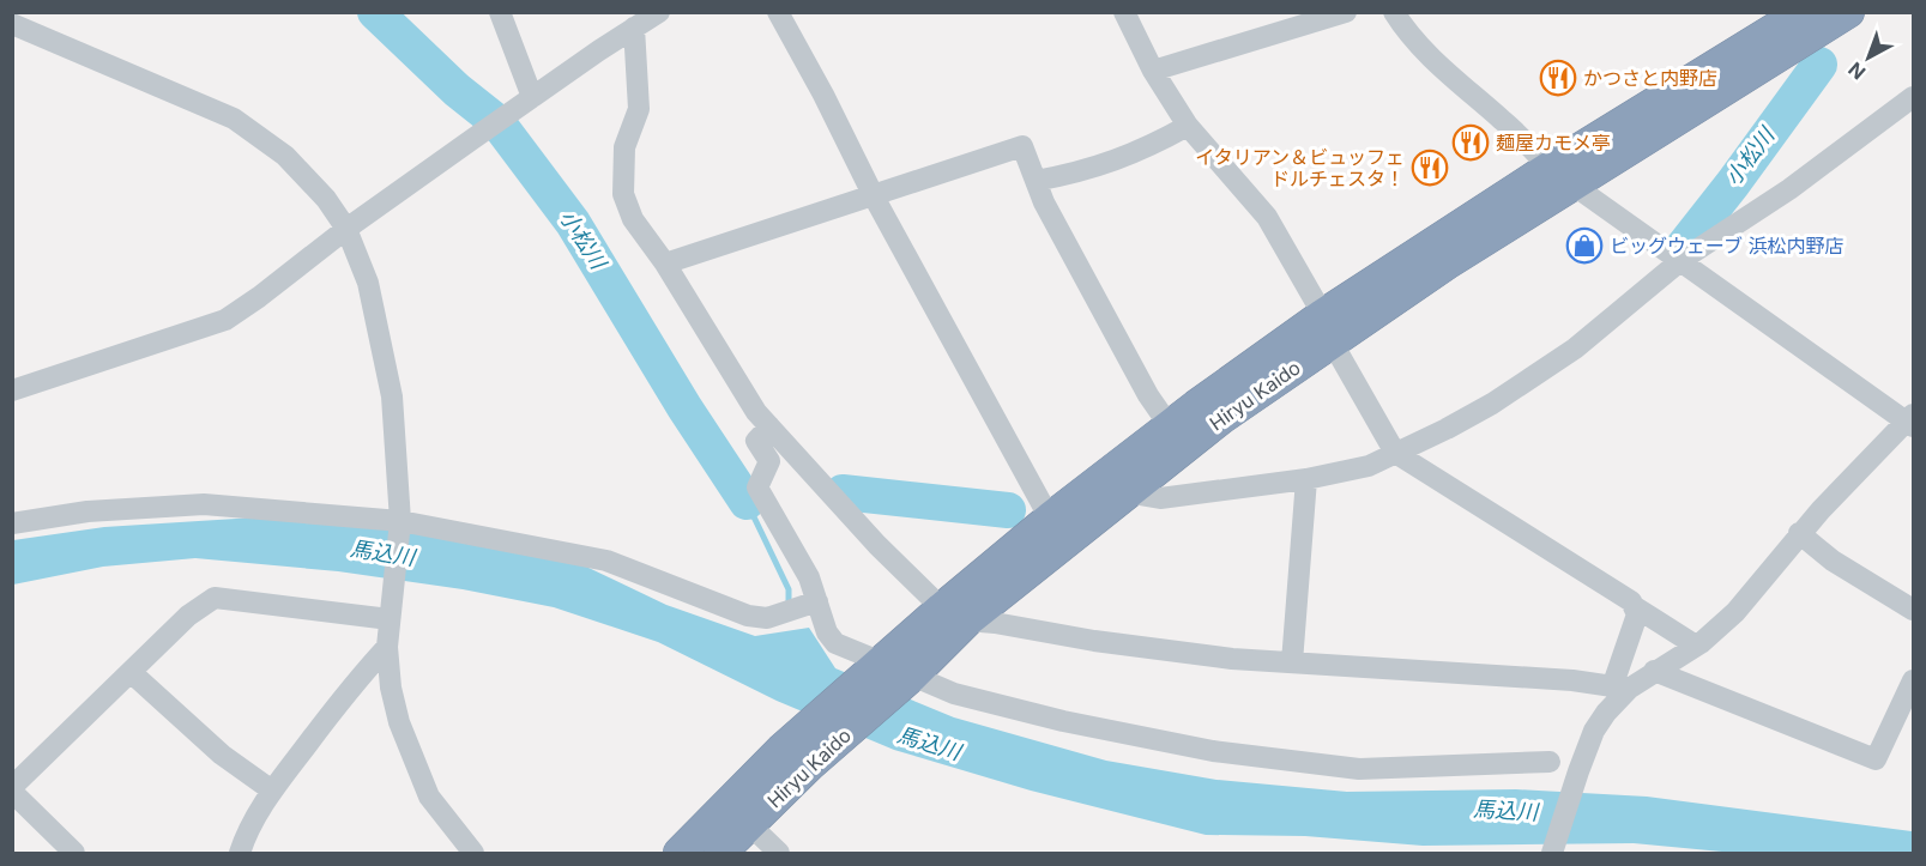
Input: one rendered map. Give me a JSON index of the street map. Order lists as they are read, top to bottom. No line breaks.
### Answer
{"streets":{"highway":["Hiryu Kaido"]},"water":["小松川","馬込川"],"places":{"restaurant":["かつさと内野店","麺屋カモメ亭","イタリアン＆ビュッフェ ドルチェスタ！"],"shop":["ビッグウェーブ 浜松内野店"]},"north":"bottom left"}
